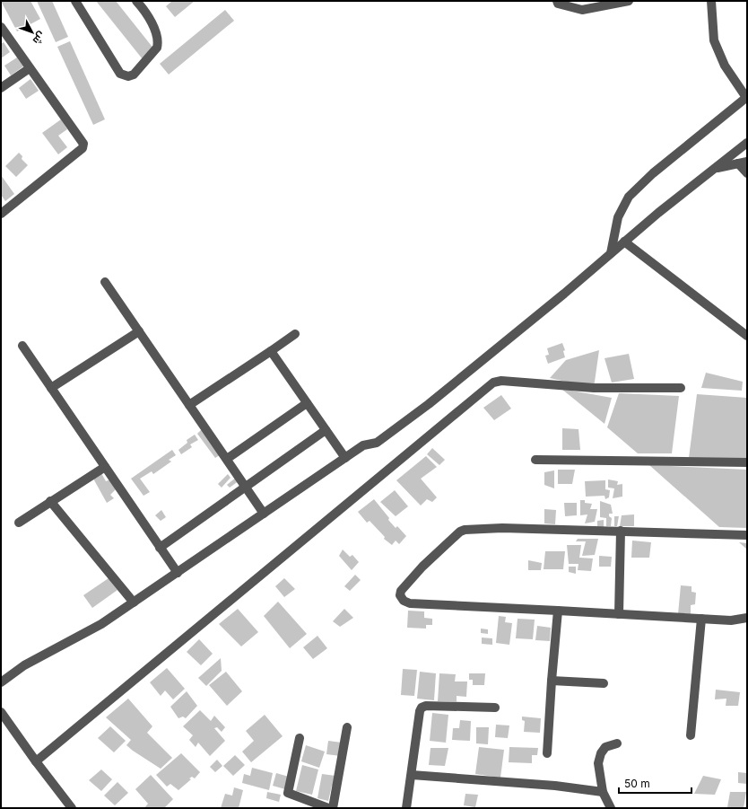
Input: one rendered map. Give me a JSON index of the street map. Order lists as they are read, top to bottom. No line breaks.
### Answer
{"scale_bar":"50 m","north":"bottom right"}
